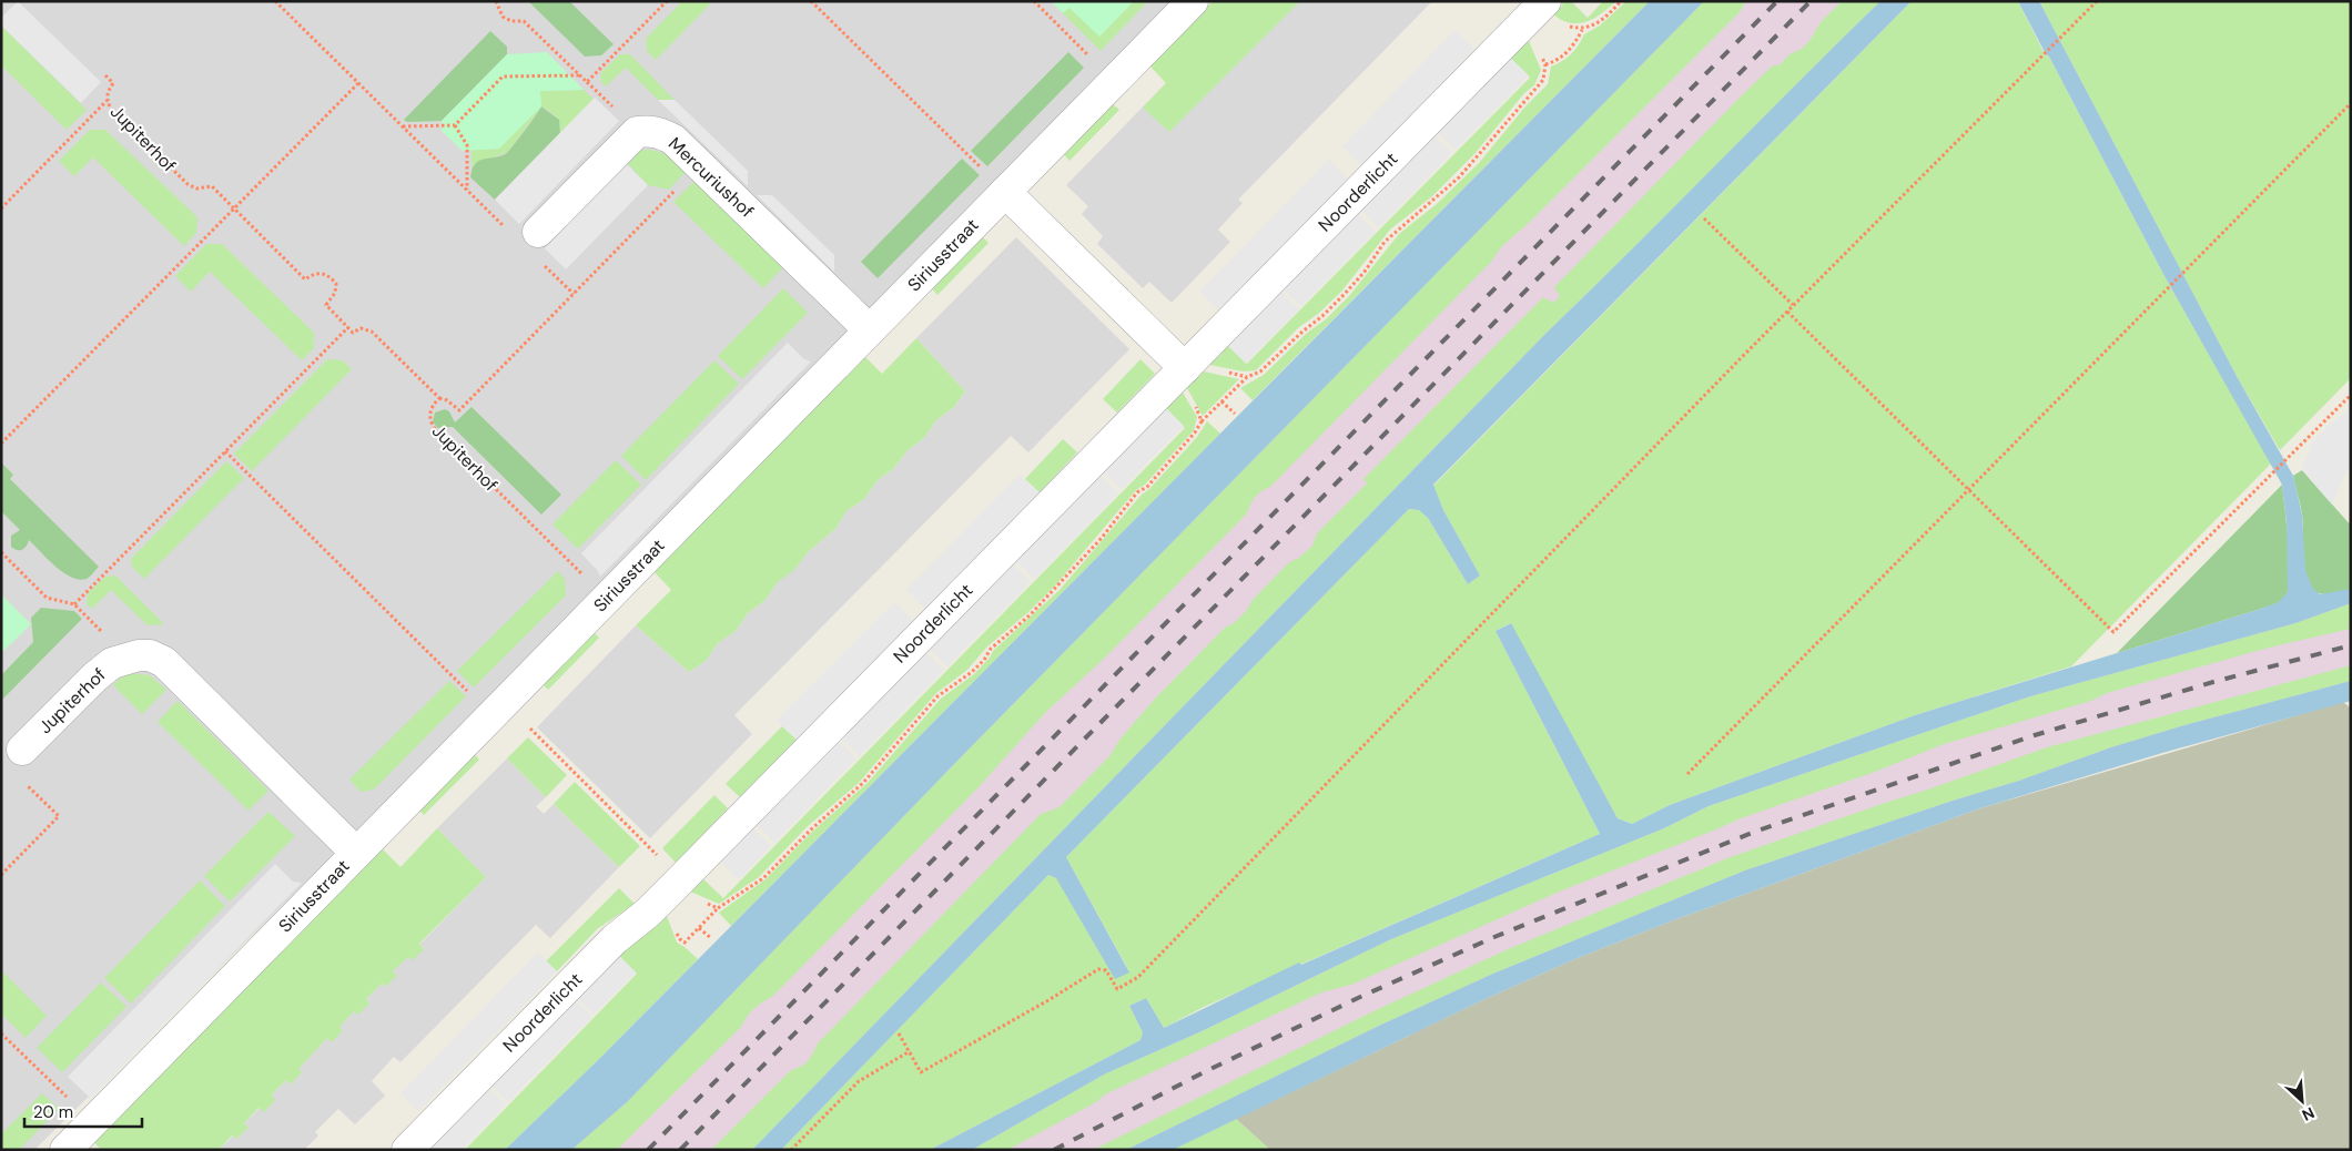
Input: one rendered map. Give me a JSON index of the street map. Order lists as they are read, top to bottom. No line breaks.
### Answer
{"streets":{"street":["Jupiterhof","Mercuriushof","Noorderlicht","Siriusstraat"]},"crossings":[["Jupiterhof","Siriusstraat"],["Mercuriushof","Siriusstraat"]],"scale_bar":"20 m","north":"bottom right"}
